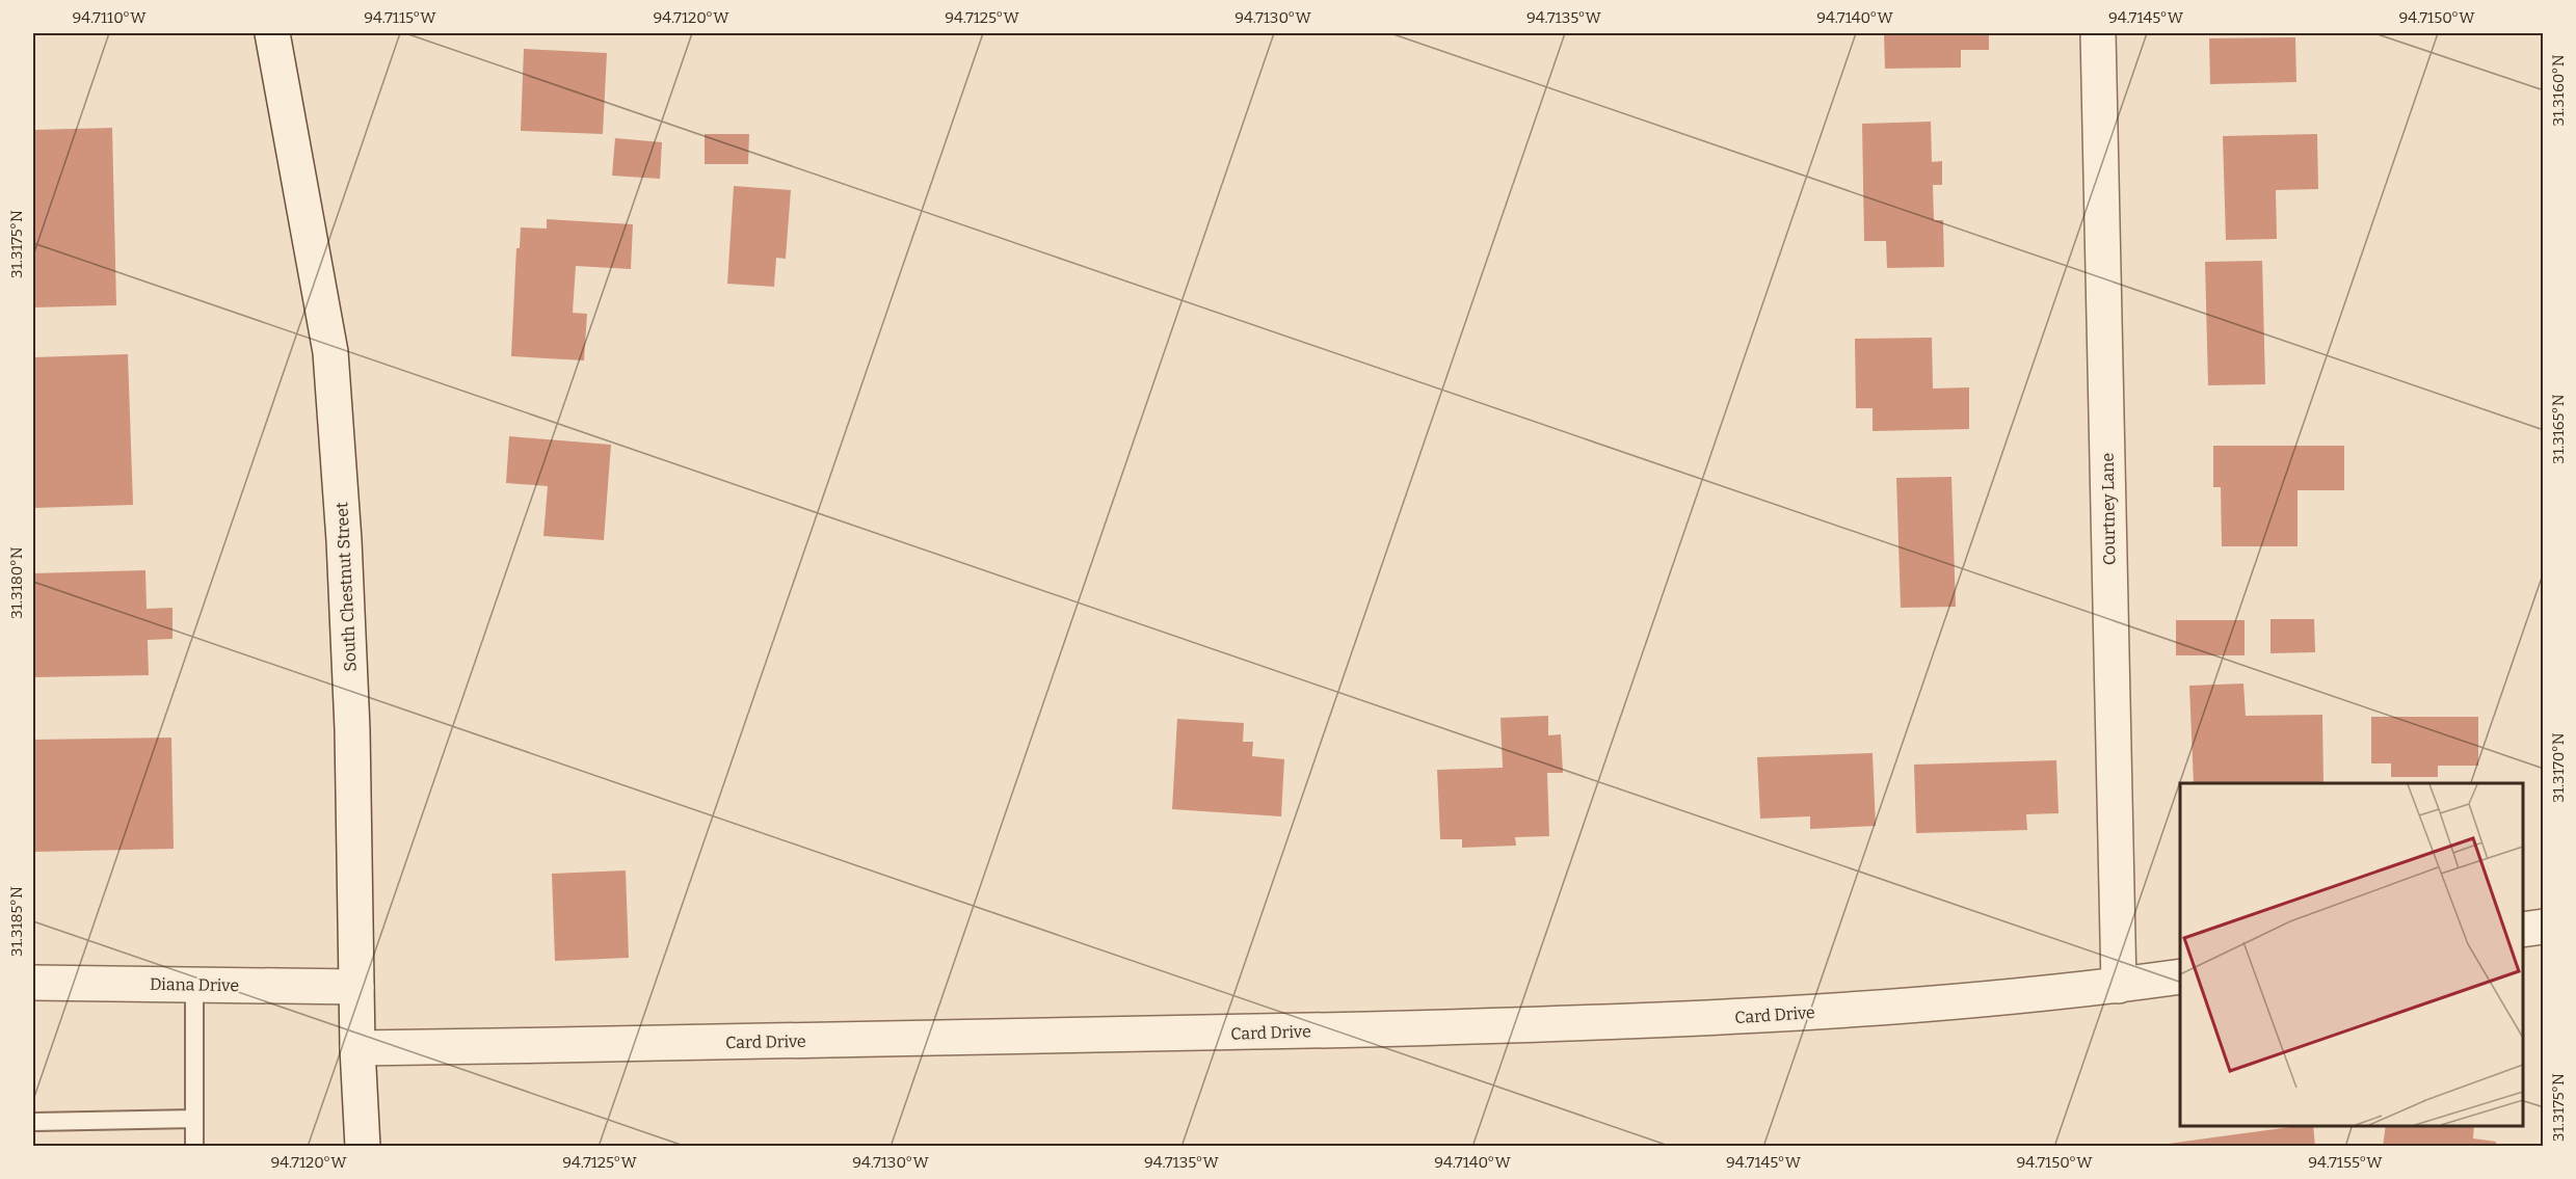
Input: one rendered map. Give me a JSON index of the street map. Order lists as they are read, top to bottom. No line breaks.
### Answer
{"streets":{"street":["Courtney Lane","South Chestnut Street","Diana Drive","Card Drive"]},"crossings":[["Courtney Lane","Card Drive"],["South Chestnut Street","Diana Drive"],["South Chestnut Street","Card Drive"]],"coordinates":["94.7110°W","94.7115°W","94.7120°W","94.7125°W","94.7130°W","94.7135°W","94.7140°W","94.7145°W","94.7150°W","31.3160°N","31.3175°N","31.3165°N","31.3180°N","31.3170°N","31.3185°N","94.7155°W"]}
